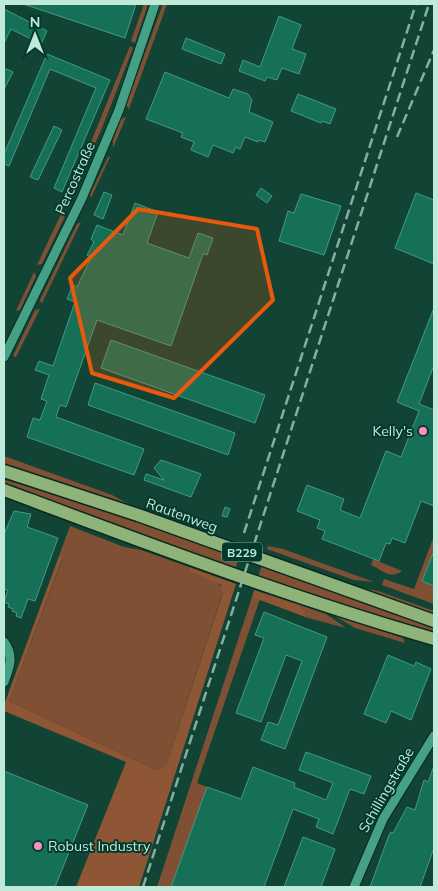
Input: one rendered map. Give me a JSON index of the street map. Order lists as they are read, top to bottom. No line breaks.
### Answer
{"streets":{"main road":["Rautenweg","B229"],"street":["Percostraße","Schillingstraße"]},"places":["Kelly's","Robust Industry"],"north":"top"}
